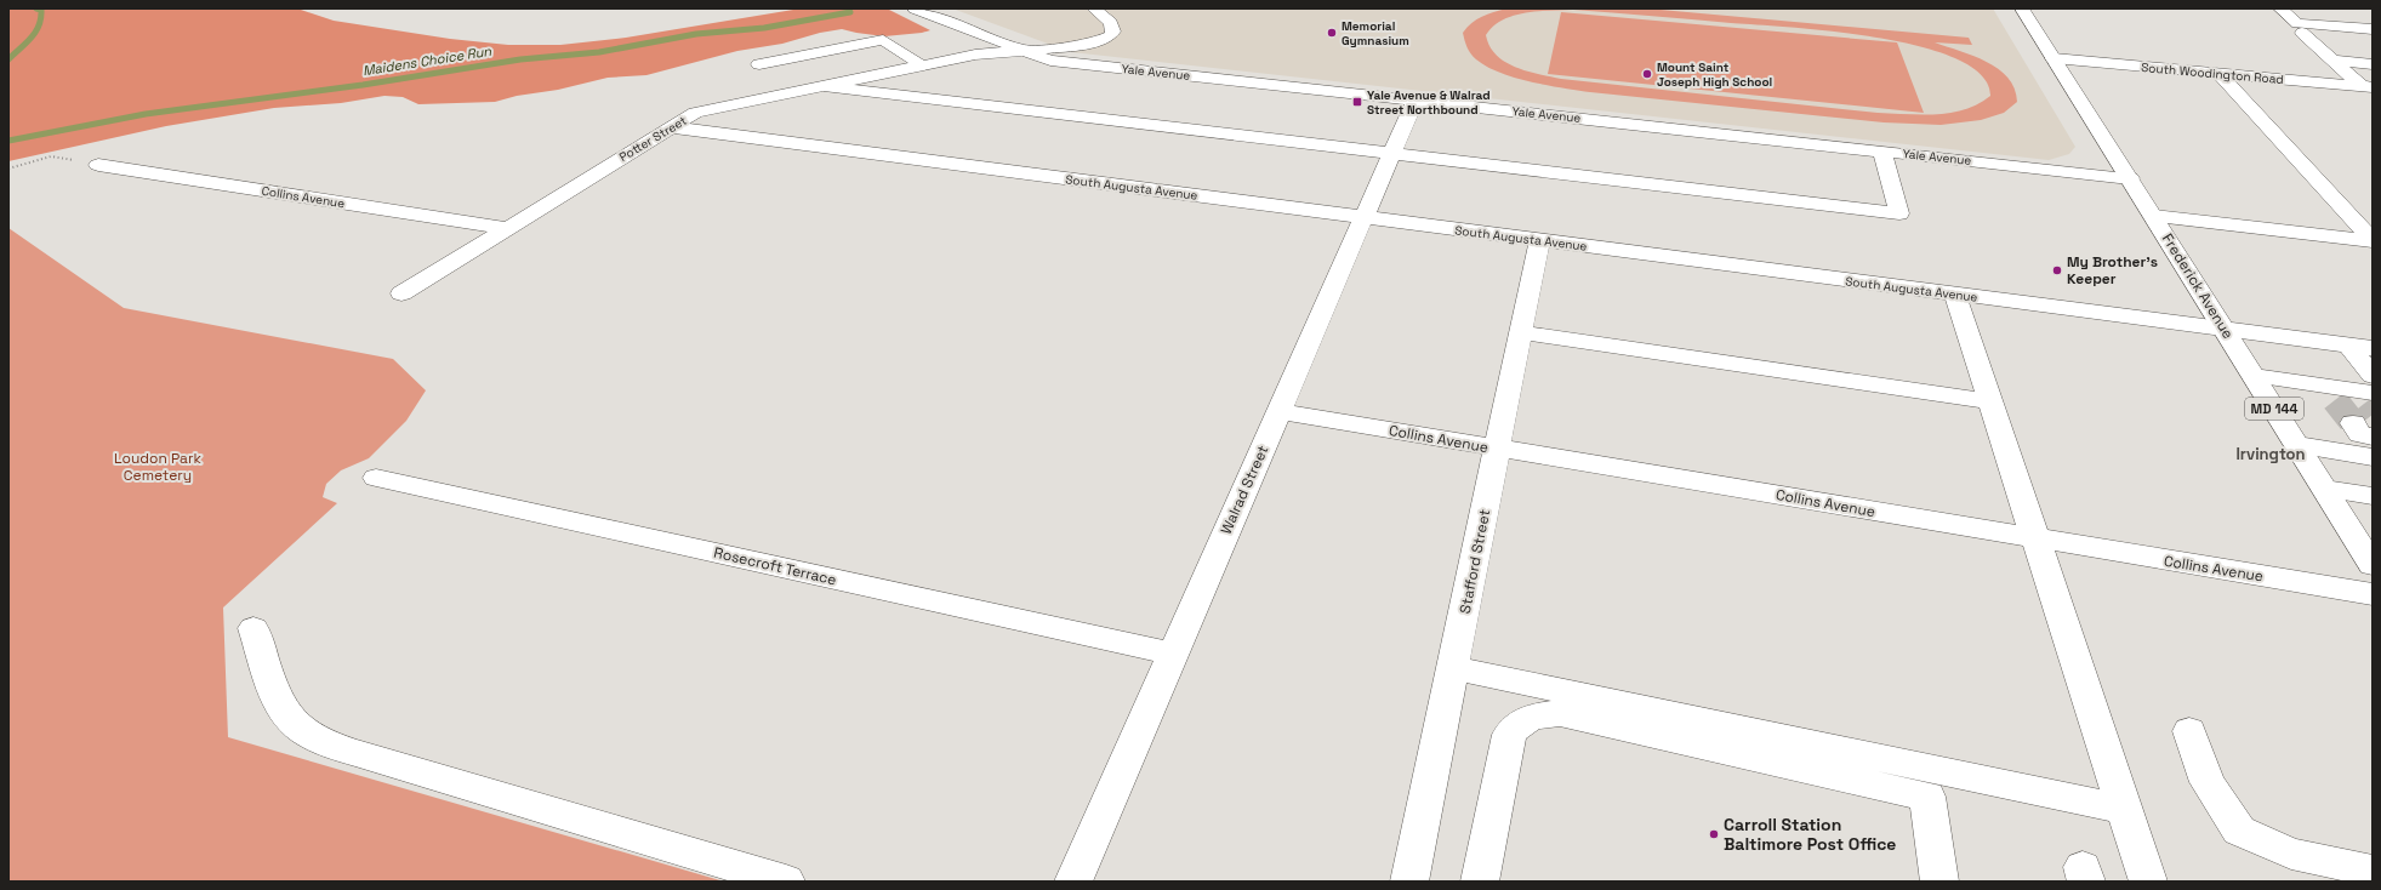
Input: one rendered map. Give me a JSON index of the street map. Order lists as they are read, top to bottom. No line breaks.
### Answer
{"streets":{"street":["Yale Avenue","South Woodington Road","Potter Street","South Augusta Avenue","Collins Avenue","Frederick Avenue","MD 144","Walrad Street","Stafford Street","Rosecroft Terrace"]},"crossings":[["Yale Avenue","Potter Street"],["Yale Avenue","Frederick Avenue"],["Yale Avenue","Walrad Street"],["South Woodington Road","Frederick Avenue"],["Potter Street","South Augusta Avenue"],["Potter Street","Collins Avenue"],["South Augusta Avenue","Frederick Avenue"],["South Augusta Avenue","Walrad Street"],["South Augusta Avenue","Stafford Street"],["Collins Avenue","Walrad Street"],["Collins Avenue","Stafford Street"],["Walrad Street","Rosecroft Terrace"]],"districts":["Irvington"],"water":["Maidens Choice Run"],"parks":["Loudon Park Cemetery"],"places":{"other":["Memorial Gymnasium","Mount Saint Joseph High School","My Brother's Keeper","Carroll Station Baltimore Post Office"],"transit":["Yale Avenue & Walrad Street Northbound"]}}
